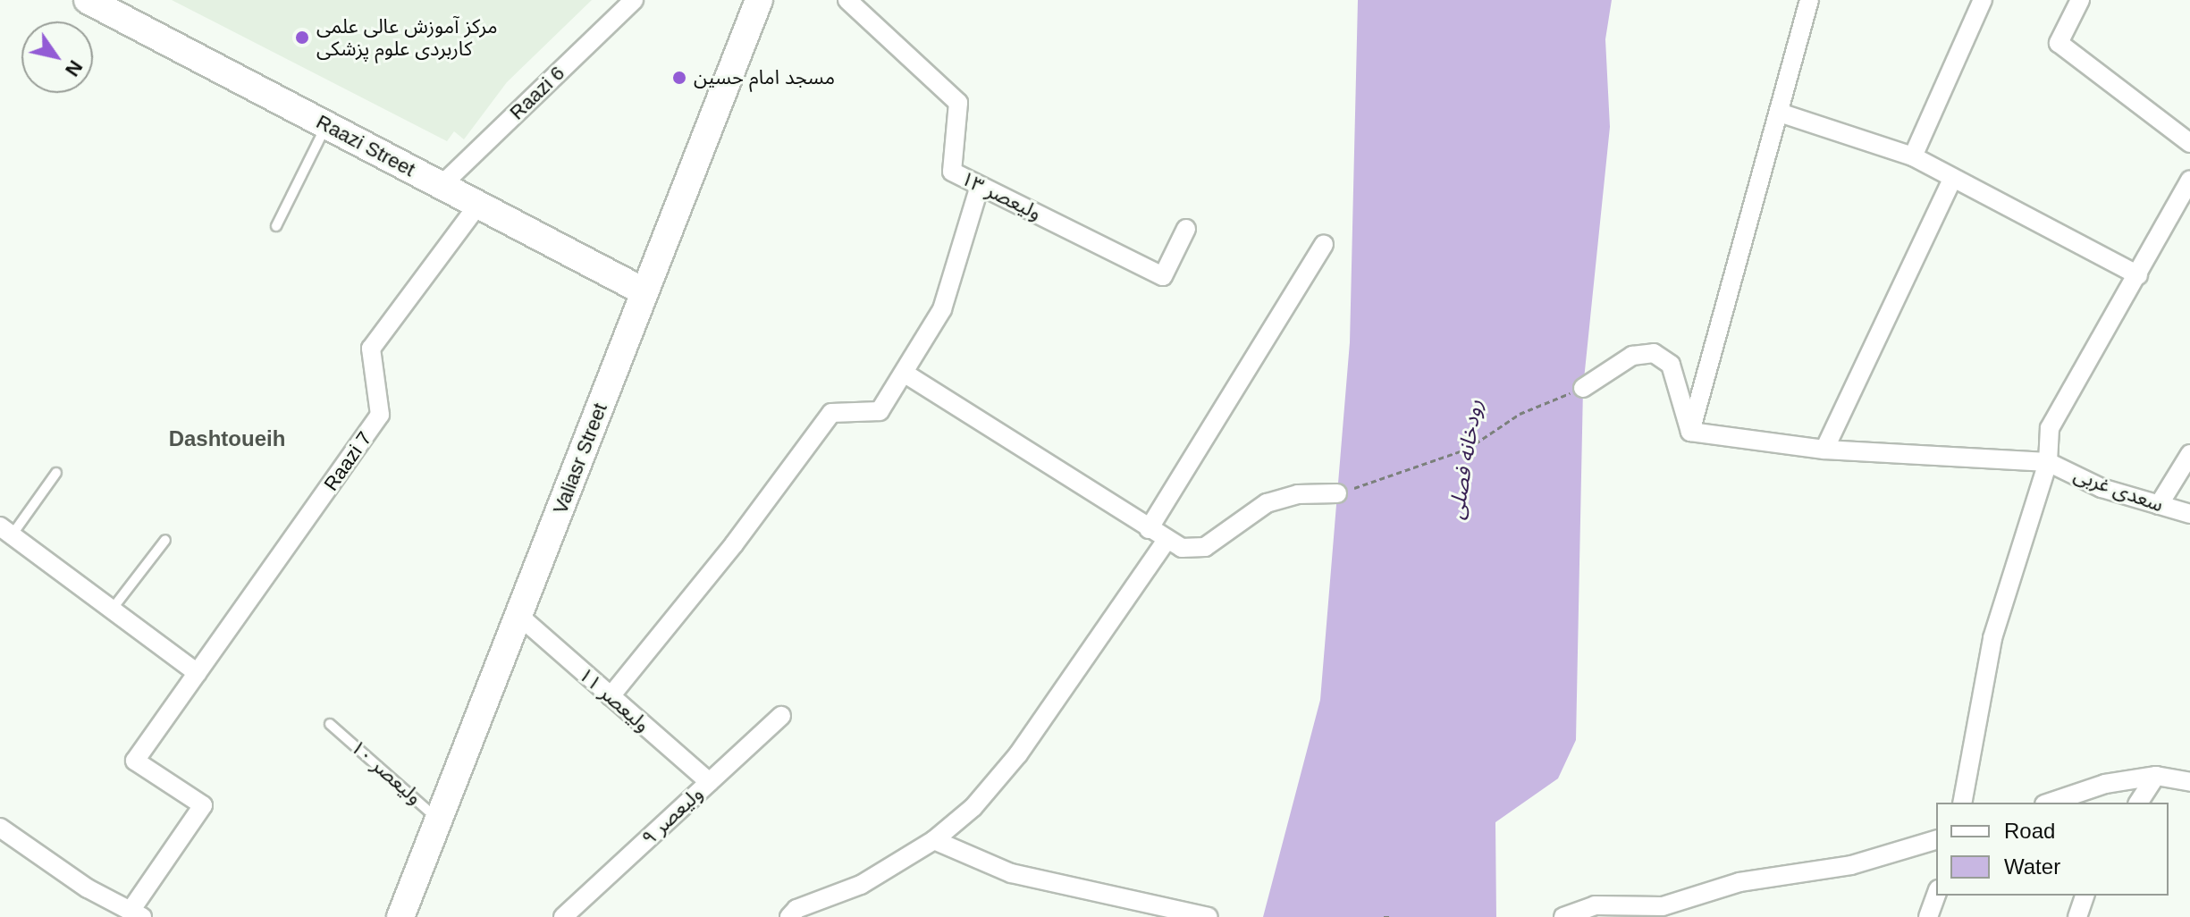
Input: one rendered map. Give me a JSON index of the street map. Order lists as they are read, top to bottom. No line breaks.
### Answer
{"streets":{"main road":["Raazi Street","Valiasr Street"],"street":["Raazi 6","ولیعصر ۱۳","Raazi 7","سعدی غربی","ولیعصر ۱۱","ولیعصر ۹"],"lane":["ولیعصر ۱۰"]},"crossings":[["Raazi 6","Raazi Street"],["Raazi Street","Valiasr Street"],["Raazi Street","Raazi 7"],["Valiasr Street","ولیعصر ۱۱"],["Valiasr Street","ولیعصر ۱۰"],["ولیعصر ۱۱","ولیعصر ۹"]],"districts":["Dashtoueih"],"water":["رودخانه فصلی"],"places":["مرکز آموزش عالی علمی کاربردی علوم پزشکی","مسجد امام حسین"],"legend":["Road","Water"],"north":"bottom right"}
